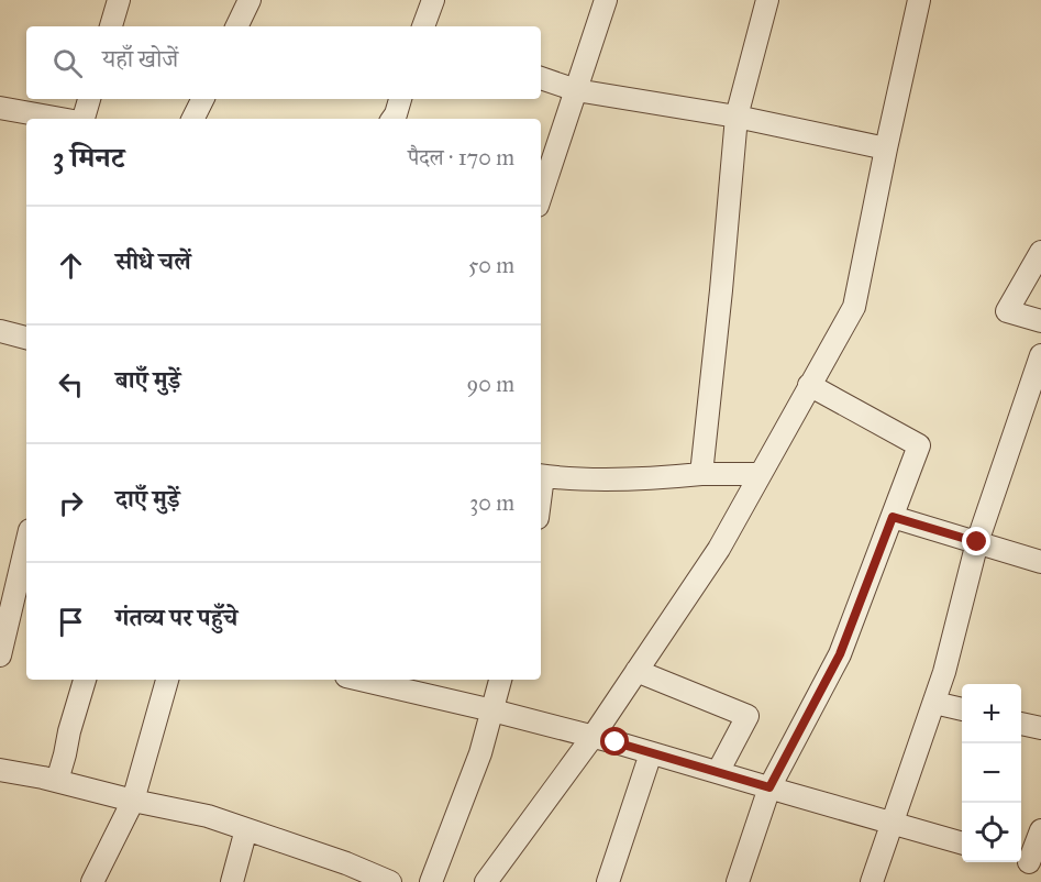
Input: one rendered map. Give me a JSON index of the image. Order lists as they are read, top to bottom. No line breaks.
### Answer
{"page":{"search":"यहाँ खोजें","heading":["3 मिनट","पैदल · 170 m"],"list":[["सीधे चलें","50 m"],["बाएँ मुड़ें","90 m"],["दाएँ मुड़ें","30 m"],"गंतव्य पर पहुँचे"],"map_buttons":["+","−"]}}
